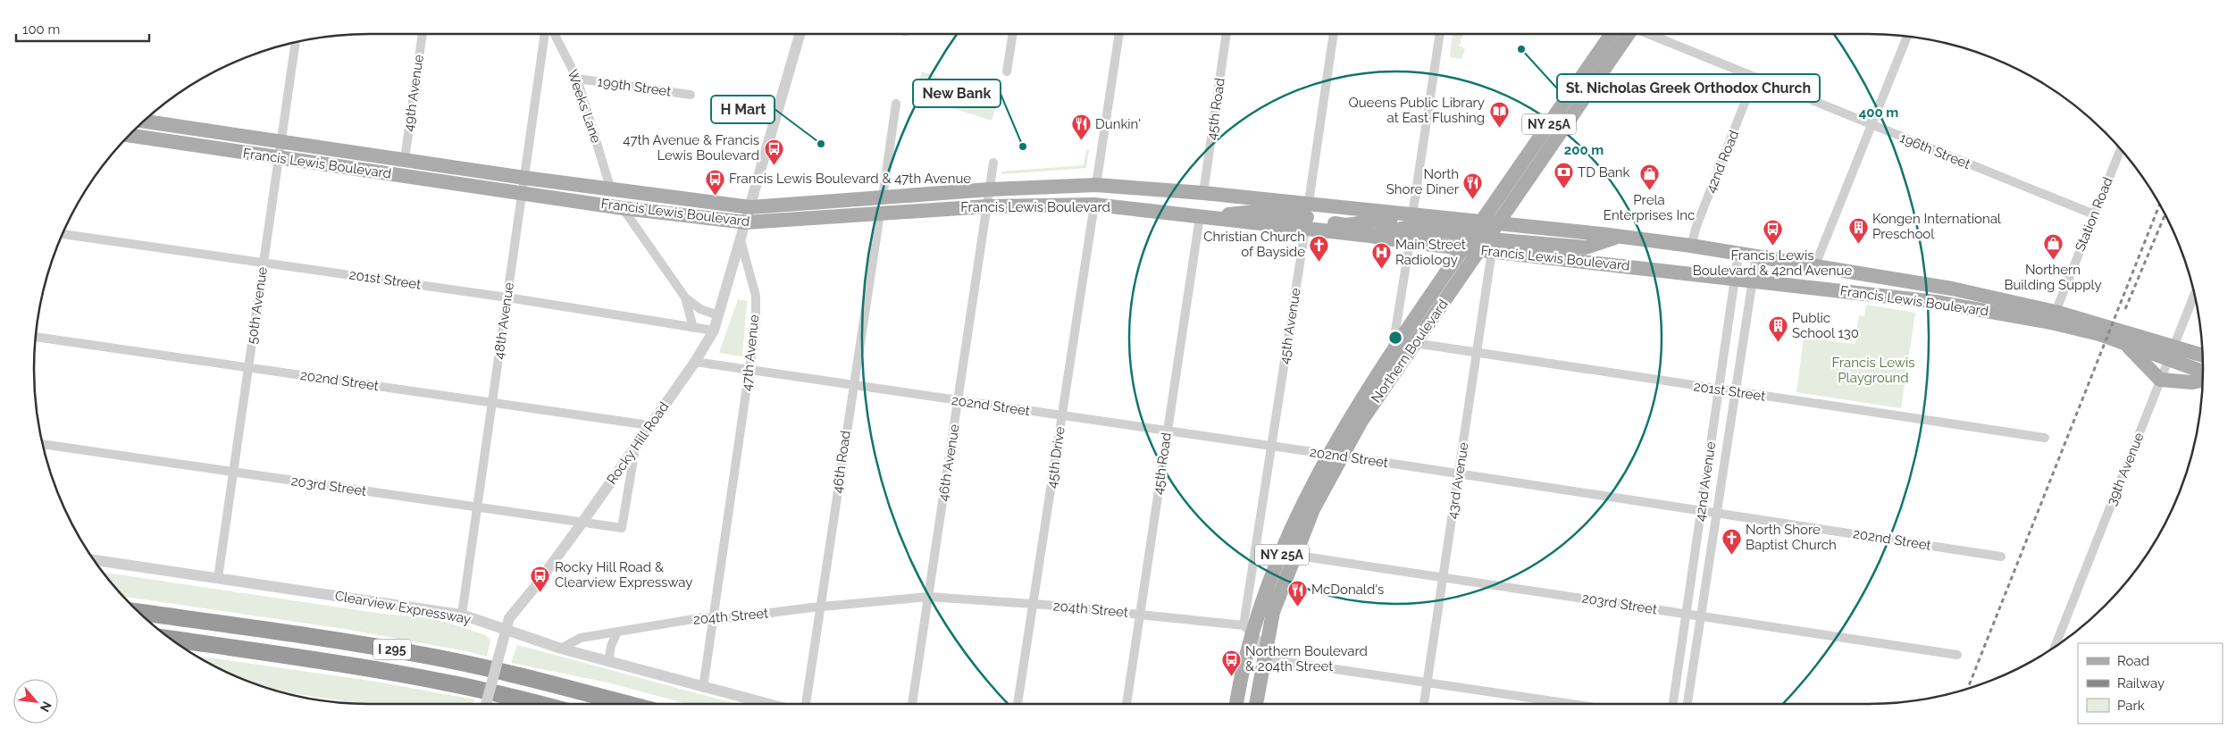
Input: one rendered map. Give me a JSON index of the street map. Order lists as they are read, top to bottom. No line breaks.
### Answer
{"streets":{"highway":["I 295"],"main road":["NY 25A","Francis Lewis Boulevard","Northern Boulevard"],"street":["199th Street","49th Avenue","Weeks Lane","45th Road","196th Street","42nd Road","Station Road","201st Street","50th Avenue","48th Avenue","45th Avenue","47th Avenue","202nd Street","Rocky Hill Road","45th Drive","46th Road","46th Avenue","39th Avenue","43rd Avenue","42nd Avenue","203rd Street","Clearview Expressway","204th Street"]},"crossings":[["199th Street","Weeks Lane"],["49th Avenue","Francis Lewis Boulevard"],["Weeks Lane","Francis Lewis Boulevard"],["45th Road","Francis Lewis Boulevard"],["45th Road","202nd Street"],["45th Road","204th Street"],["196th Street","42nd Road"],["196th Street","Station Road"],["42nd Road","Francis Lewis Boulevard"],["Francis Lewis Boulevard","Station Road"],["Francis Lewis Boulevard","50th Avenue"],["Francis Lewis Boulevard","48th Avenue"],["Francis Lewis Boulevard","45th Avenue"],["Francis Lewis Boulevard","Northern Boulevard"],["Francis Lewis Boulevard","45th Drive"],["Francis Lewis Boulevard","46th Road"],["Francis Lewis Boulevard","46th Avenue"],["Francis Lewis Boulevard","39th Avenue"],["Francis Lewis Boulevard","43rd Avenue"],["Francis Lewis Boulevard","42nd Avenue"],["201st Street","50th Avenue"],["201st Street","48th Avenue"],["201st Street","Northern Boulevard"],["201st Street","Rocky Hill Road"],["201st Street","43rd Avenue"],["201st Street","42nd Avenue"],["50th Avenue","202nd Street"],["50th Avenue","203rd Street"],["50th Avenue","Clearview Expressway"],["48th Avenue","202nd Street"],["48th Avenue","203rd Street"],["48th Avenue","Clearview Expressway"],["45th Avenue","Northern Boulevard"],["45th Avenue","202nd Street"],["45th Avenue","204th Street"],["Northern Boulevard","202nd Street"],["Northern Boulevard","43rd Avenue"],["Northern Boulevard","203rd Street"],["Northern Boulevard","204th Street"],["47th Avenue","202nd Street"],["47th Avenue","Rocky Hill Road"],["47th Avenue","Clearview Expressway"],["47th Avenue","204th Street"],["202nd Street","Rocky Hill Road"],["202nd Street","45th Drive"],["202nd Street","46th Road"],["202nd Street","46th Avenue"],["202nd Street","43rd Avenue"],["202nd Street","42nd Avenue"],["Rocky Hill Road","203rd Street"],["Rocky Hill Road","Clearview Expressway"],["45th Drive","204th Street"],["46th Road","204th Street"],["46th Avenue","204th Street"],["43rd Avenue","203rd Street"],["42nd Avenue","203rd Street"],["Clearview Expressway","204th Street"]],"parks":["Francis Lewis Playground"],"places":{"other":["St. Nicholas Greek Orthodox Church","H Mart","New Bank"],"library":["Queens Public Library at East Flushing"],"restaurant":["Dunkin'","North Shore Diner","McDonald's"],"bus stop":["47th Avenue & Francis Lewis Boulevard","Francis Lewis Boulevard & 47th Avenue","Francis Lewis Boulevard & 42nd Avenue","Rocky Hill Road & Clearview Expressway","Northern Boulevard & 204th Street"],"bank":["TD Bank"],"shop":["Prela Enterprises Inc","Northern Building Supply"],"building":["Kongen International Preschool","Public School 130"],"church":["Christian Church of Bayside","North Shore Baptist Church"],"hospital":["Main Street Radiology"]},"legend":["Road","Railway","Park"],"scale_bar":"100 m","north":"bottom right","rings":["400 m","200 m"]}
